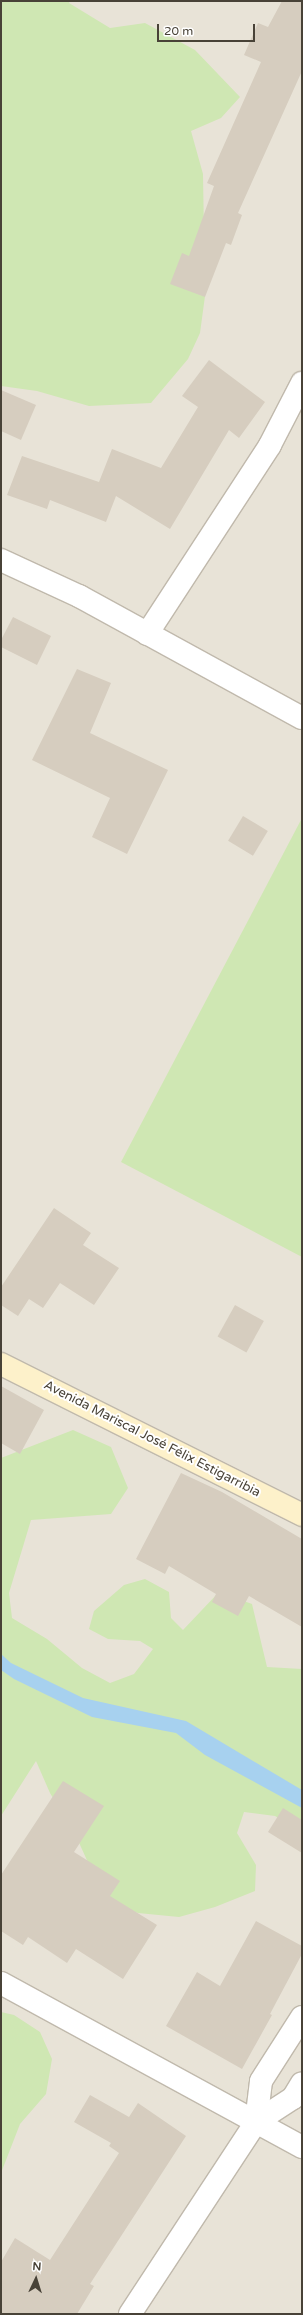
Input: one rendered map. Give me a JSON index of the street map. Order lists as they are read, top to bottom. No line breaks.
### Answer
{"streets":{"main road":["Avenida Mariscal José Félix Estigarribia"]},"scale_bar":"20 m","north":"top"}
